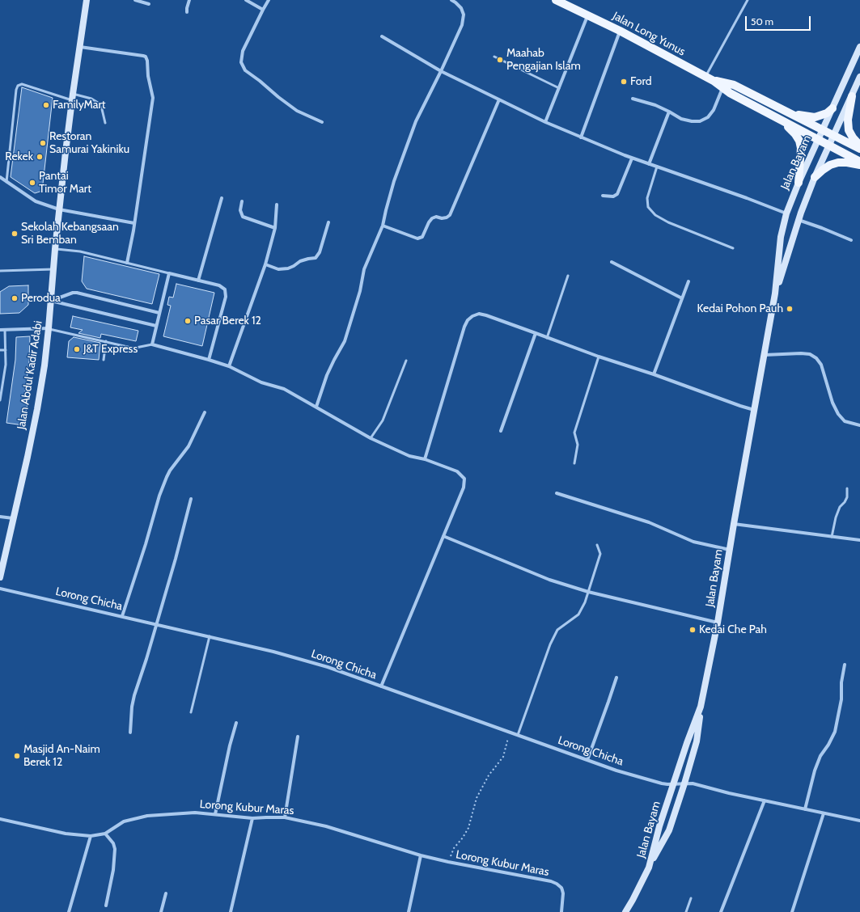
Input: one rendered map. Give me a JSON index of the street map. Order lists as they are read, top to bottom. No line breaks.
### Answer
{"streets":{"main road":["Jalan Long Yunus","Jalan Bayam","Jalan Abdul Kadir Adabi"],"street":["Lorong Chicha","Lorong Kubur Maras"]},"crossings":[["Jalan Long Yunus","Jalan Bayam"],["Jalan Bayam","Lorong Chicha"]],"places":["Maahab Pengajian Islam","Ford","FamilyMart","Restoran Samurai Yakiniku","Rekek","Pantai Timor Mart","Sekolah Kebangsaan Sri Bemban","Perodua","Kedai Pohon Pauh","Pasar Berek 12","J&T Express","Kedai Che Pah","Masjid An-Naim Berek 12"],"scale_bar":"50 m"}
